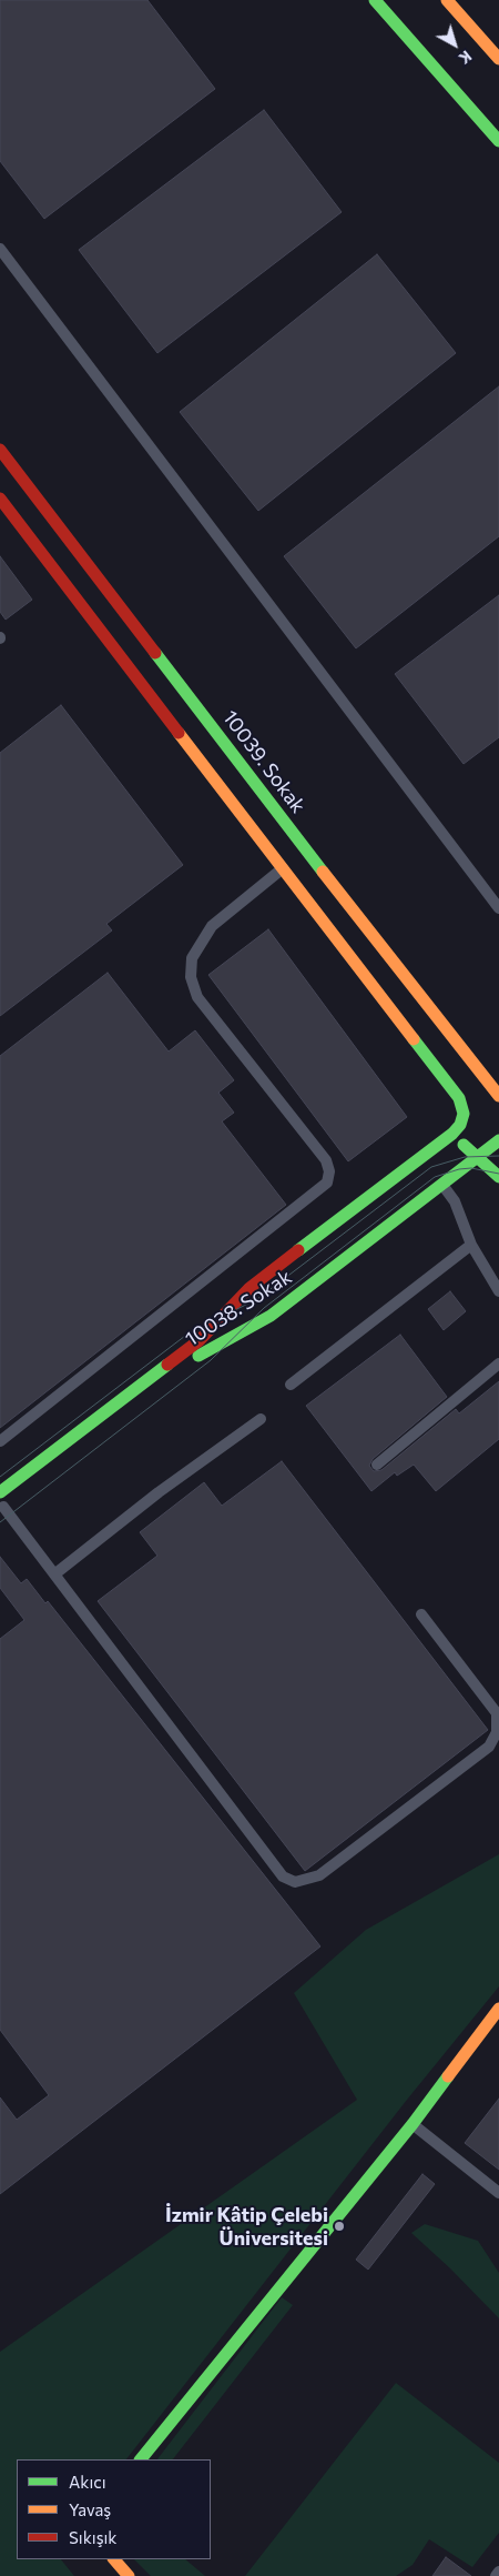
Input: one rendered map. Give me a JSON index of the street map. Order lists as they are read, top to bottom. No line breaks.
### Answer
{"streets":{"main road":["10039. Sokak","10038. Sokak"]},"places":["İzmir Kâtip Çelebi Üniversitesi"],"legend":["Akıcı","Yavaş","Sıkışık"],"north":"bottom right"}
